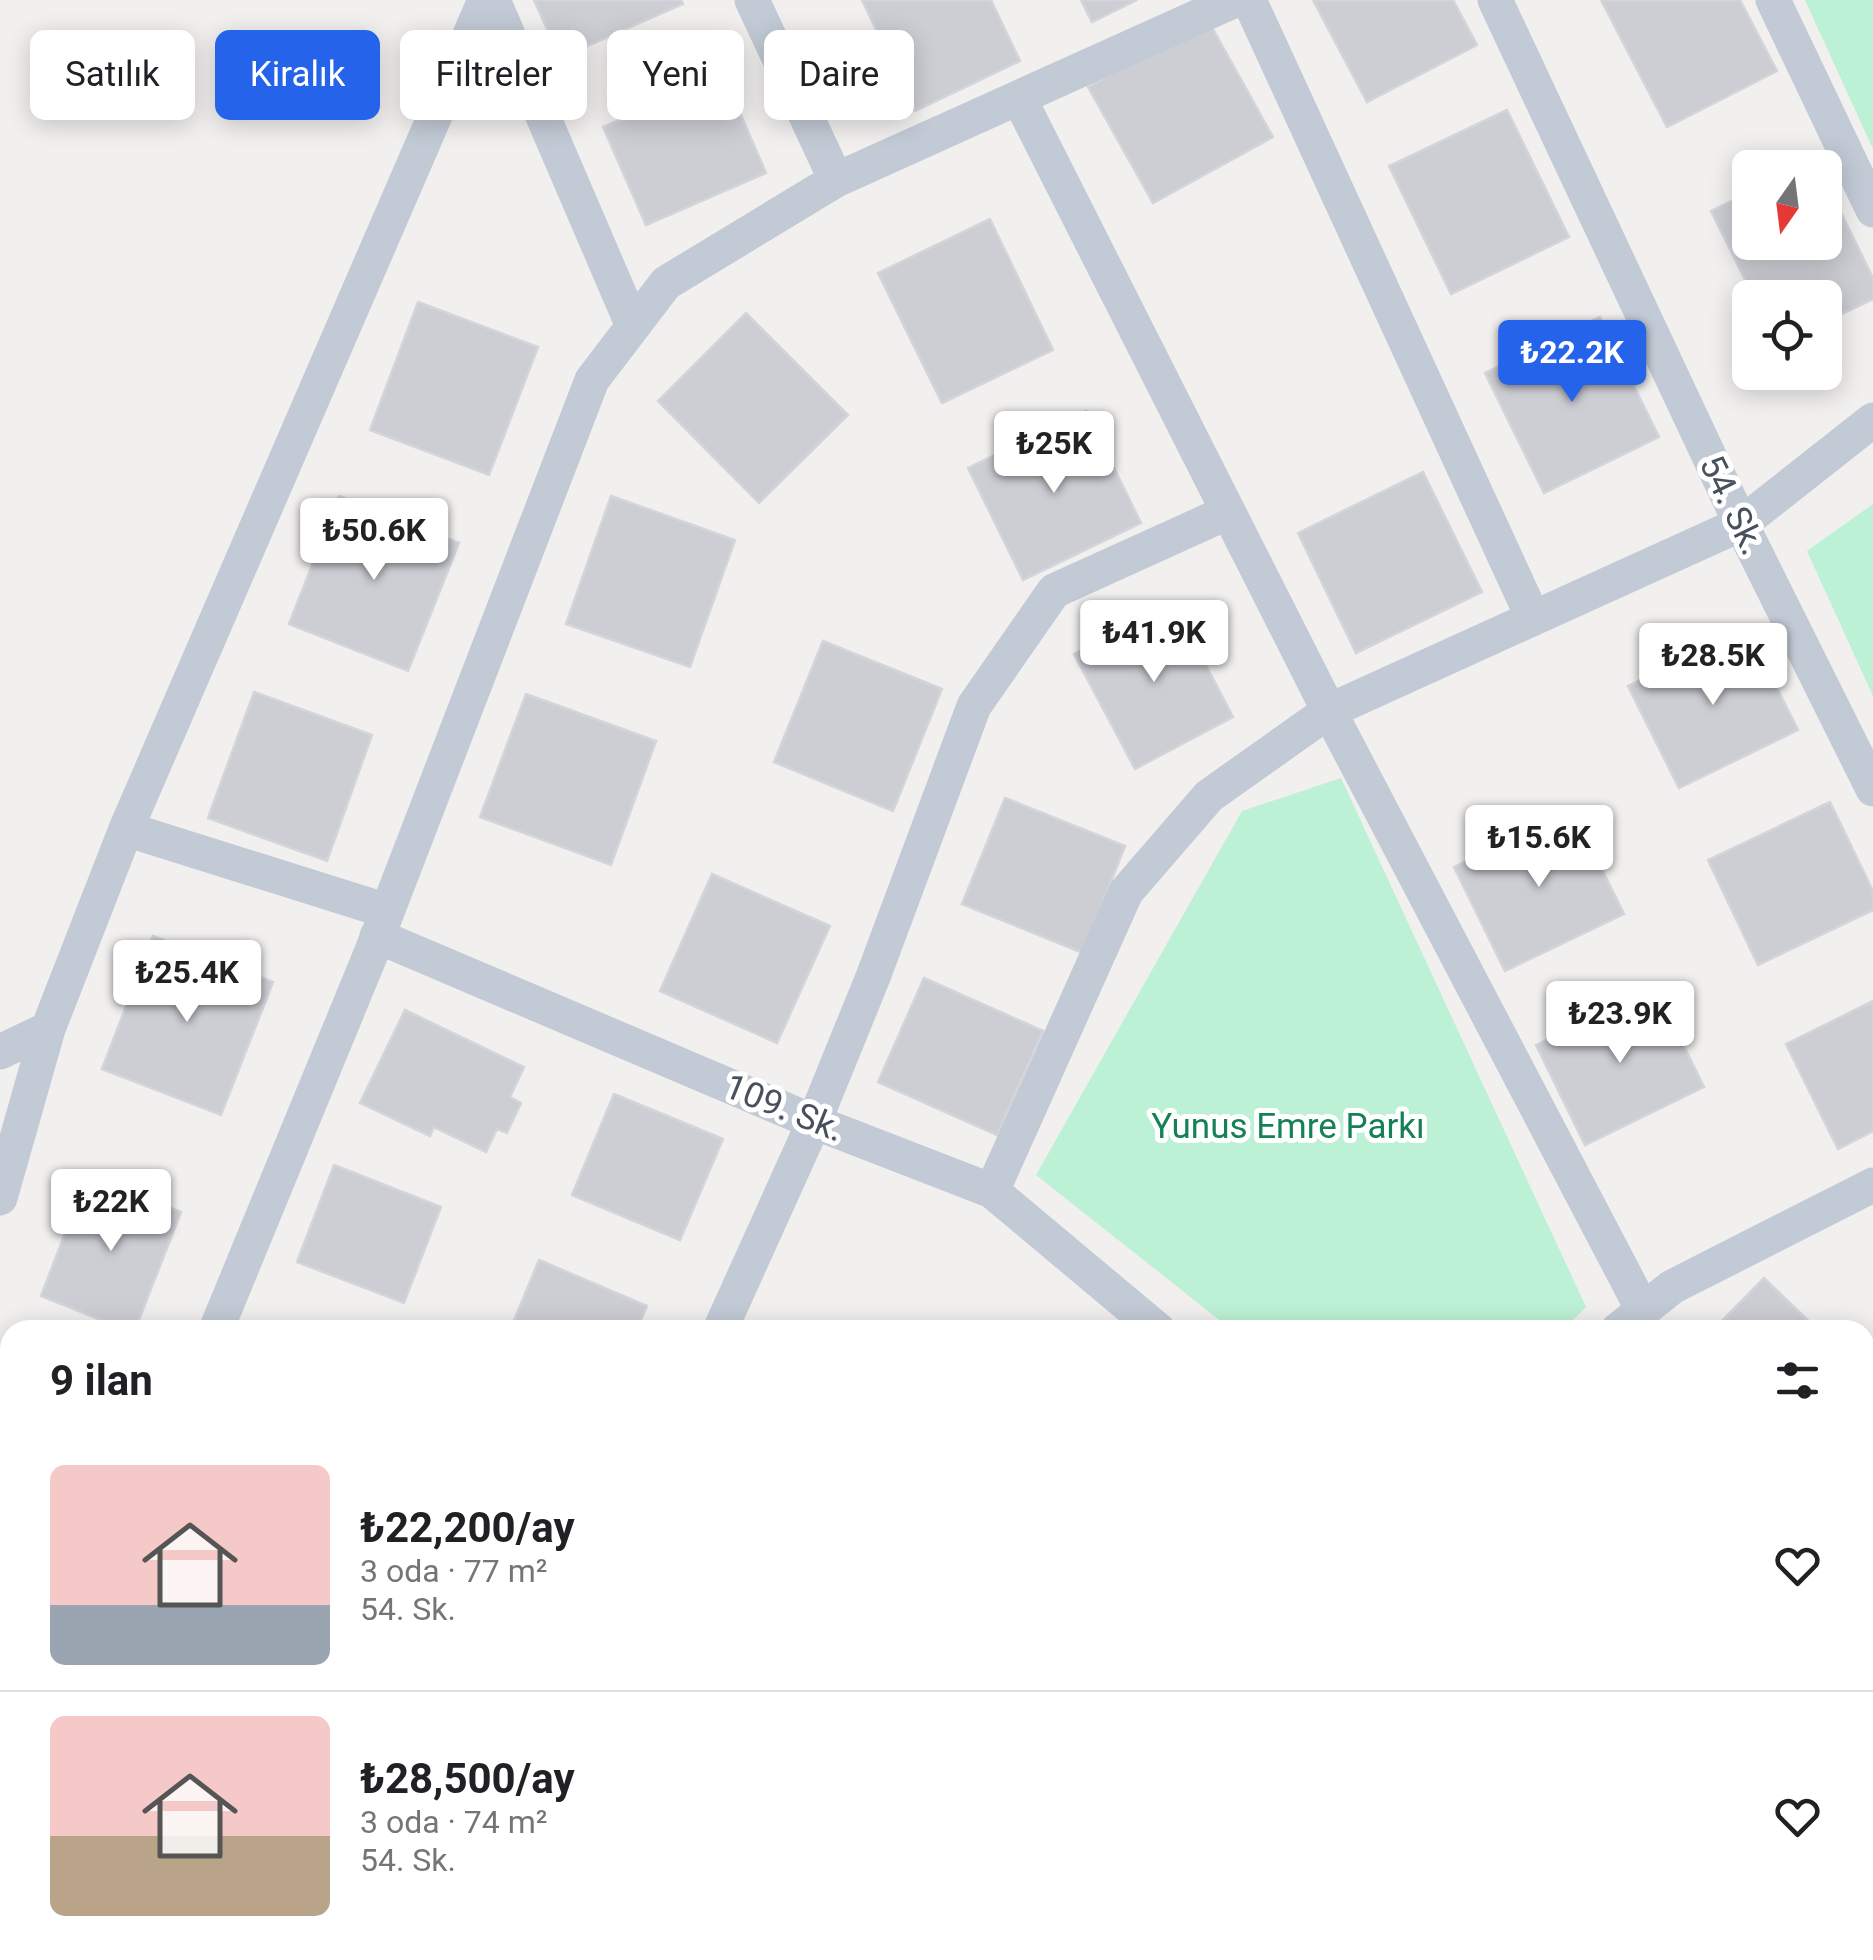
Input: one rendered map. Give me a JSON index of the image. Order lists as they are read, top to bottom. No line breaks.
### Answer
{"streets":{"street":["54. Sk.","109. Sk."]},"parks":["Yunus Emre Parkı"],"north":"bottom","page":{"chip":["Satılık","Kiralık","Filtreler","Yeni","Daire"],"price":["₺22.2K","₺25K","₺50.6K","₺41.9K","₺28.5K","₺15.6K","₺25.4K","₺23.9K","₺22K"],"heading":"9 ilan","list":[{"name":"₺22,200/ay","note":"3 oda · 77 m² · 54. Sk."},{"name":"₺28,500/ay","note":"3 oda · 74 m² · 54. Sk."}]}}
